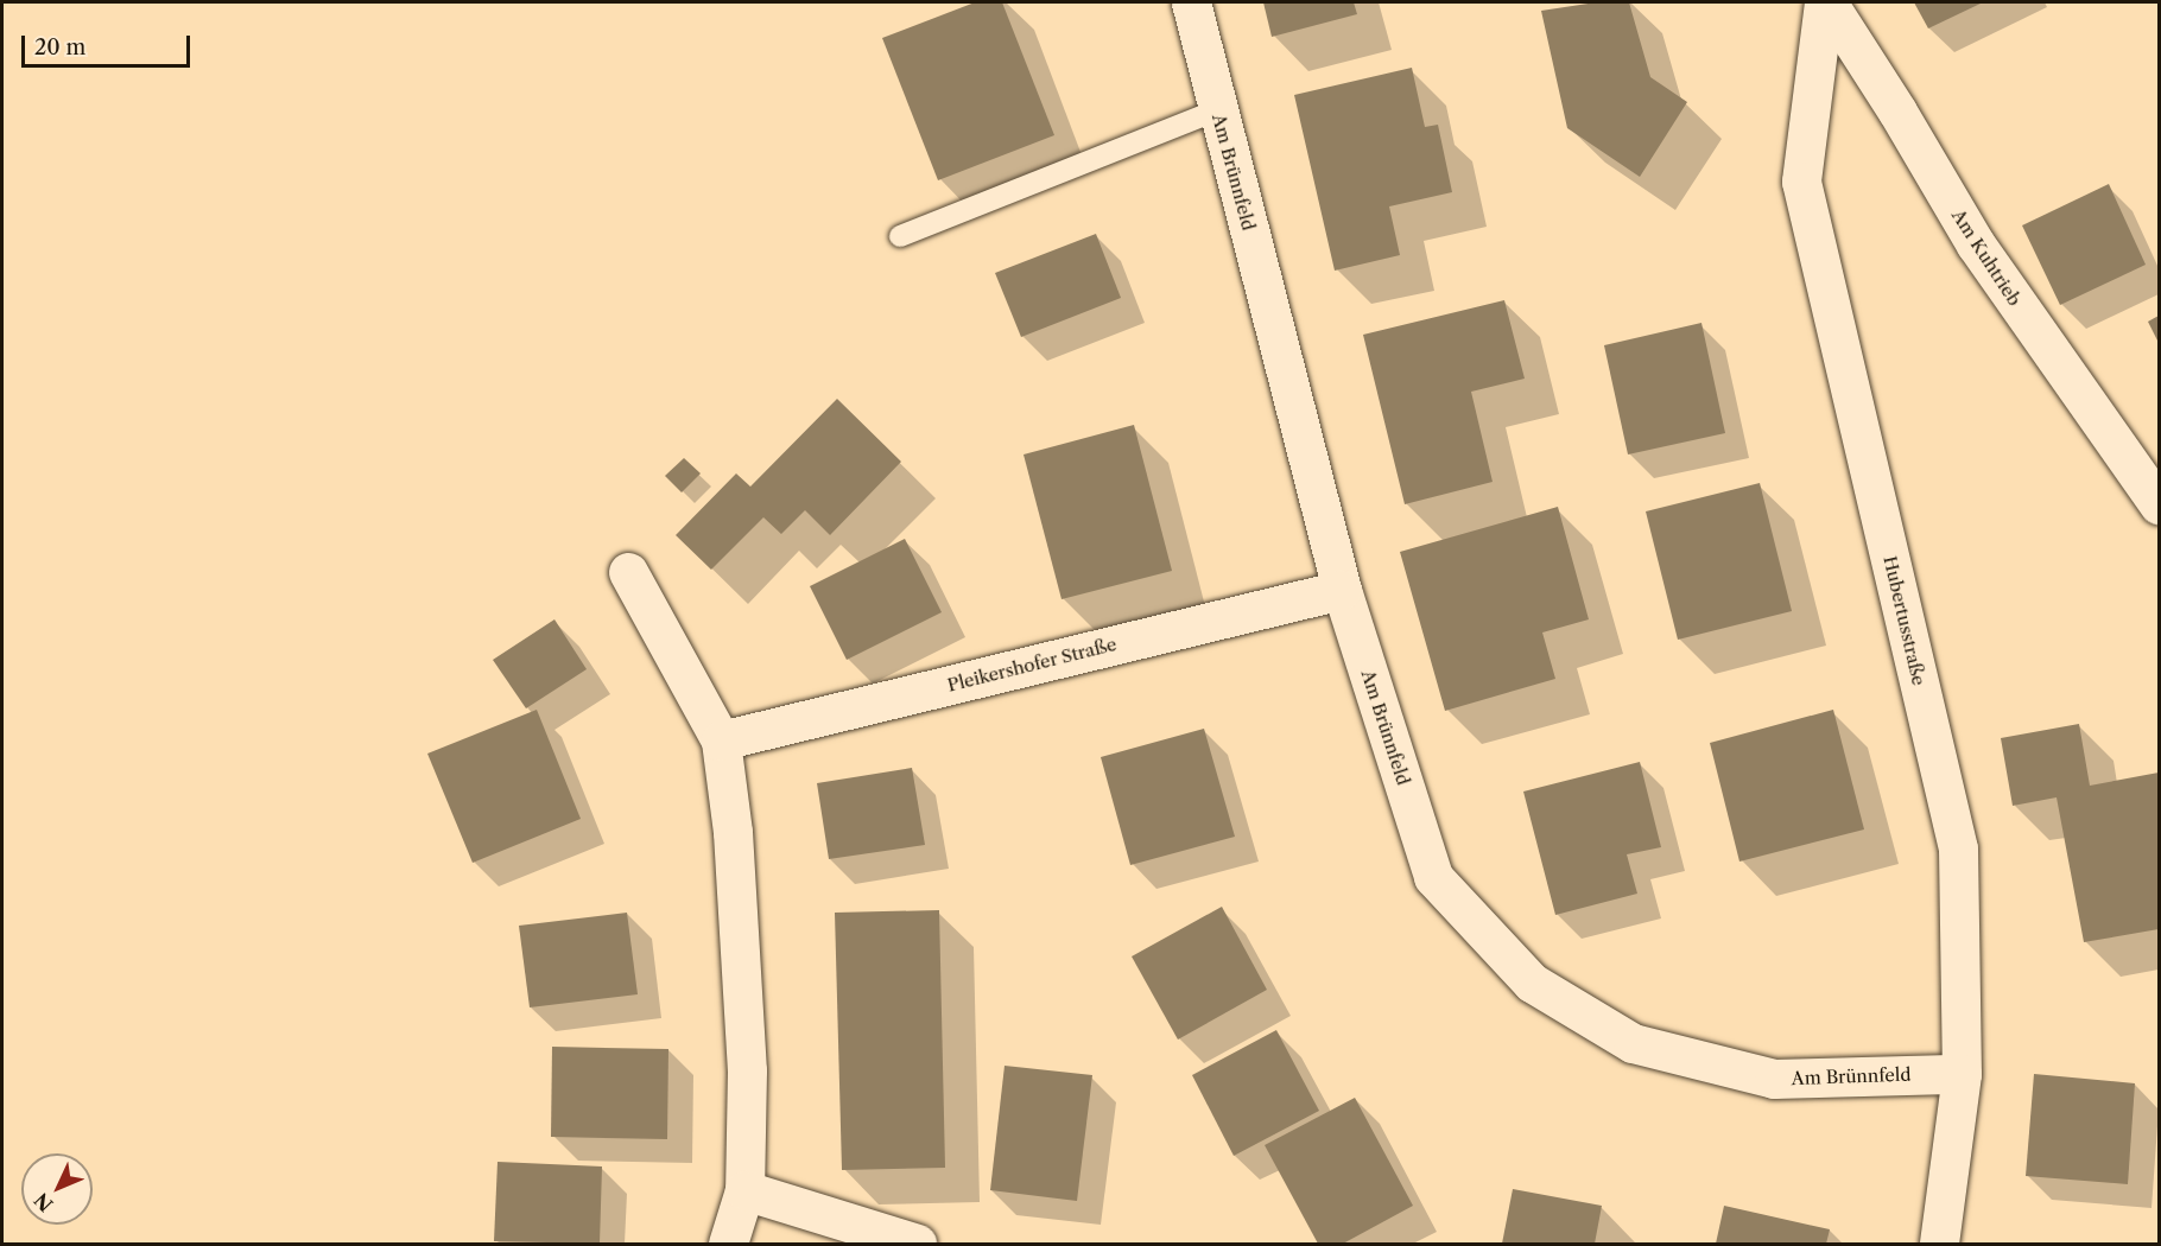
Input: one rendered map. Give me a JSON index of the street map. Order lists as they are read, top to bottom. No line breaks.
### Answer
{"streets":{"street":["Am Brünnfeld","Am Kuhtrieb","Hubertusstraße","Pleikershofer Straße"]},"crossings":[["Am Brünnfeld","Hubertusstraße"],["Am Brünnfeld","Pleikershofer Straße"],["Am Kuhtrieb","Hubertusstraße"]],"scale_bar":"20 m","north":"bottom left"}
